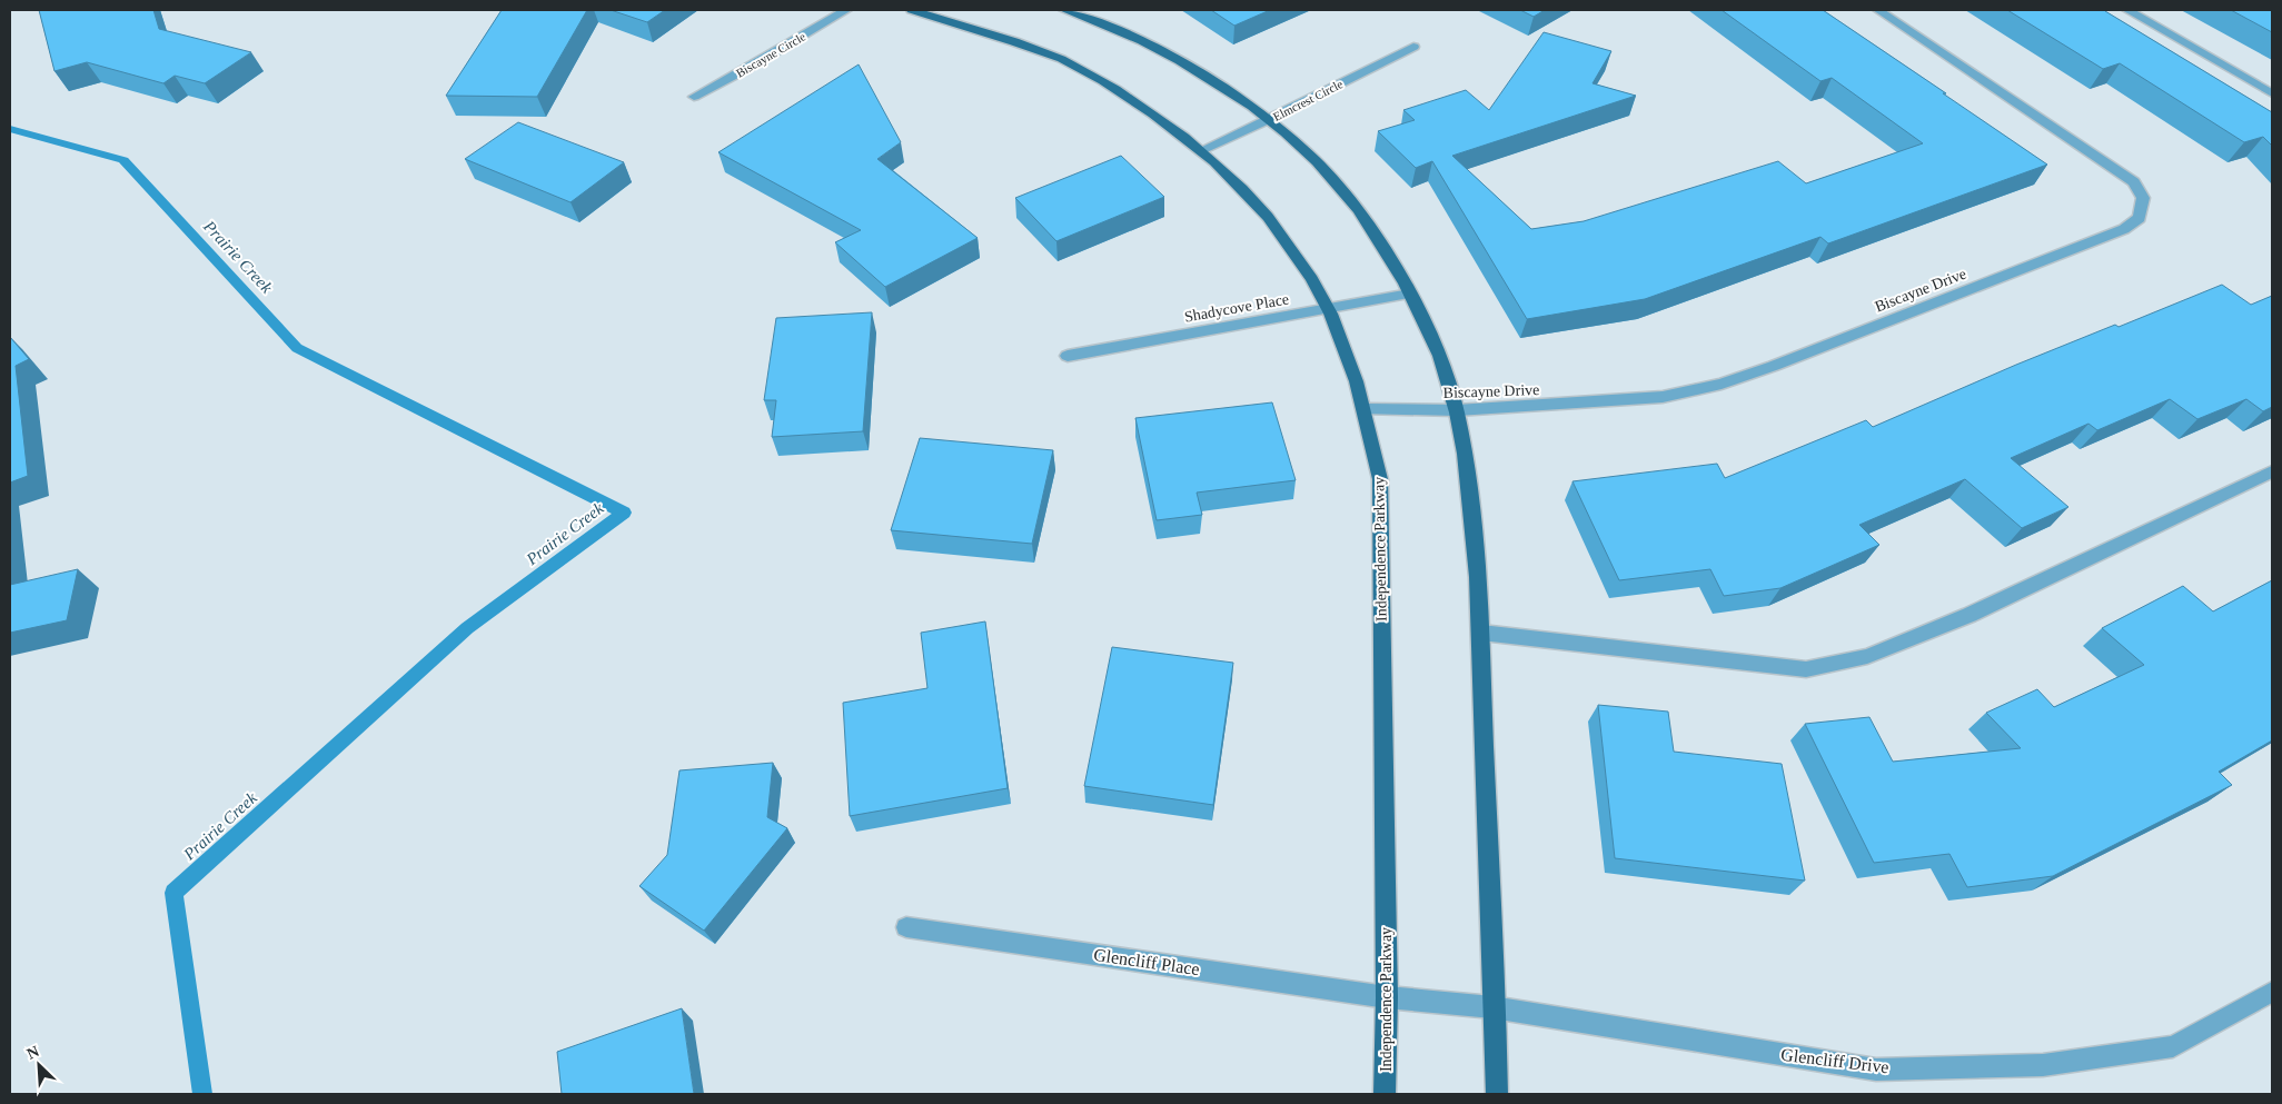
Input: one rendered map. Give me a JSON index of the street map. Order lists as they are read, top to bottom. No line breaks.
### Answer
{"streets":{"main road":["Independence Parkway"],"street":["Biscayne Circle","Elmcrest Circle","Biscayne Drive","Shadycove Place","Glencliff Place","Glencliff Drive"]},"crossings":[["Elmcrest Circle","Independence Parkway"],["Biscayne Drive","Independence Parkway"],["Shadycove Place","Independence Parkway"],["Independence Parkway","Glencliff Place"],["Independence Parkway","Glencliff Drive"],["Glencliff Place","Glencliff Drive"]],"water":["Prairie Creek"],"north":"top left"}
